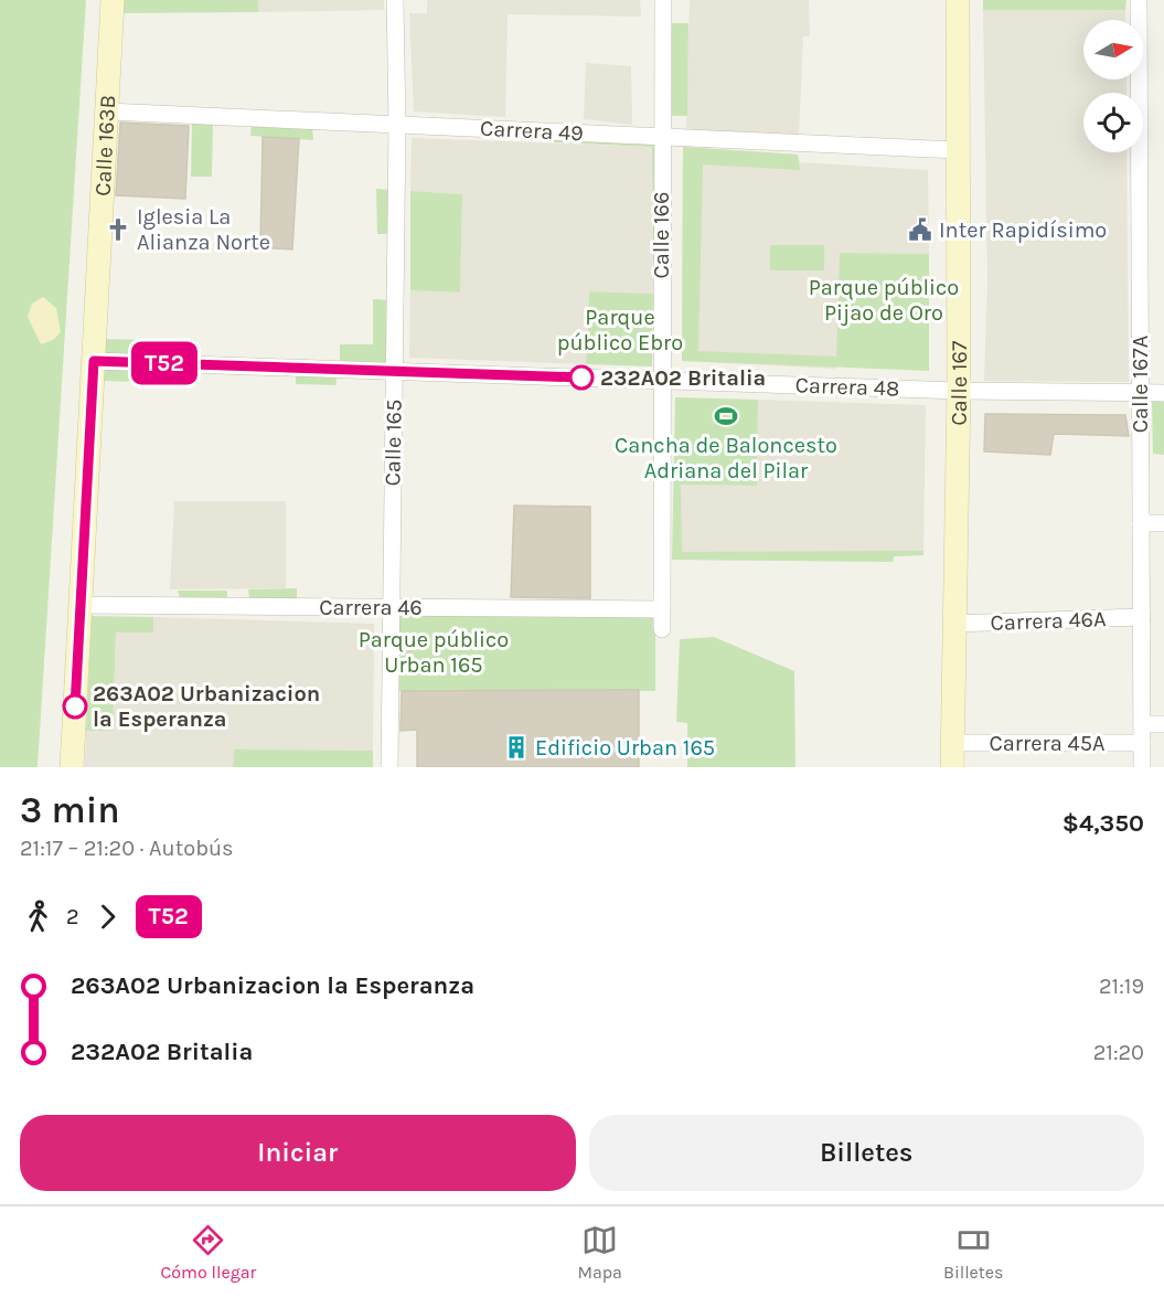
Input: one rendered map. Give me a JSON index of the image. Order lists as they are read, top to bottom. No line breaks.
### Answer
{"streets":{"street":["Carrera 49","Calle 163B","Calle 166","Calle 167","Calle 167A","Carrera 48","Calle 165","Carrera 46","Carrera 46A","Carrera 45A"]},"crossings":[["Carrera 49","Calle 163B"],["Carrera 49","Calle 166"],["Carrera 49","Calle 167"],["Carrera 49","Calle 165"],["Calle 163B","Carrera 48"],["Calle 163B","Carrera 46"],["Calle 166","Carrera 48"],["Calle 166","Carrera 46"],["Calle 167","Carrera 48"],["Calle 167","Carrera 46A"],["Calle 167","Carrera 45A"],["Calle 167A","Carrera 48"],["Calle 167A","Carrera 46A"],["Calle 167A","Carrera 45A"],["Carrera 48","Calle 165"],["Calle 165","Carrera 46"]],"parks":["Parque público Pijao de Oro","Parque público Ebro","Parque público Urban 165"],"places":{"church":["Iglesia La Alianza Norte"],"public building":["Inter Rapidísimo"],"other":["232A02 Britalia","263A02 Urbanizacion la Esperanza"],"sports":["Cancha de Baloncesto Adriana del Pilar"],"building":["Edificio Urban 165"]},"lines":["bus line T52"],"north":"right","page":{"on_map":"T52","heading":["3 min","21:17 – 21:20 · Autobús","$4,350"],"legs":["2","T52"],"list":[{"name":"263A02 Urbanizacion la Esperanza","value":"21:19"},{"name":"232A02 Britalia","value":"21:20"}],"buttons":["Iniciar","Billetes"],"tabs":["Cómo llegar","Mapa","Billetes"]}}
